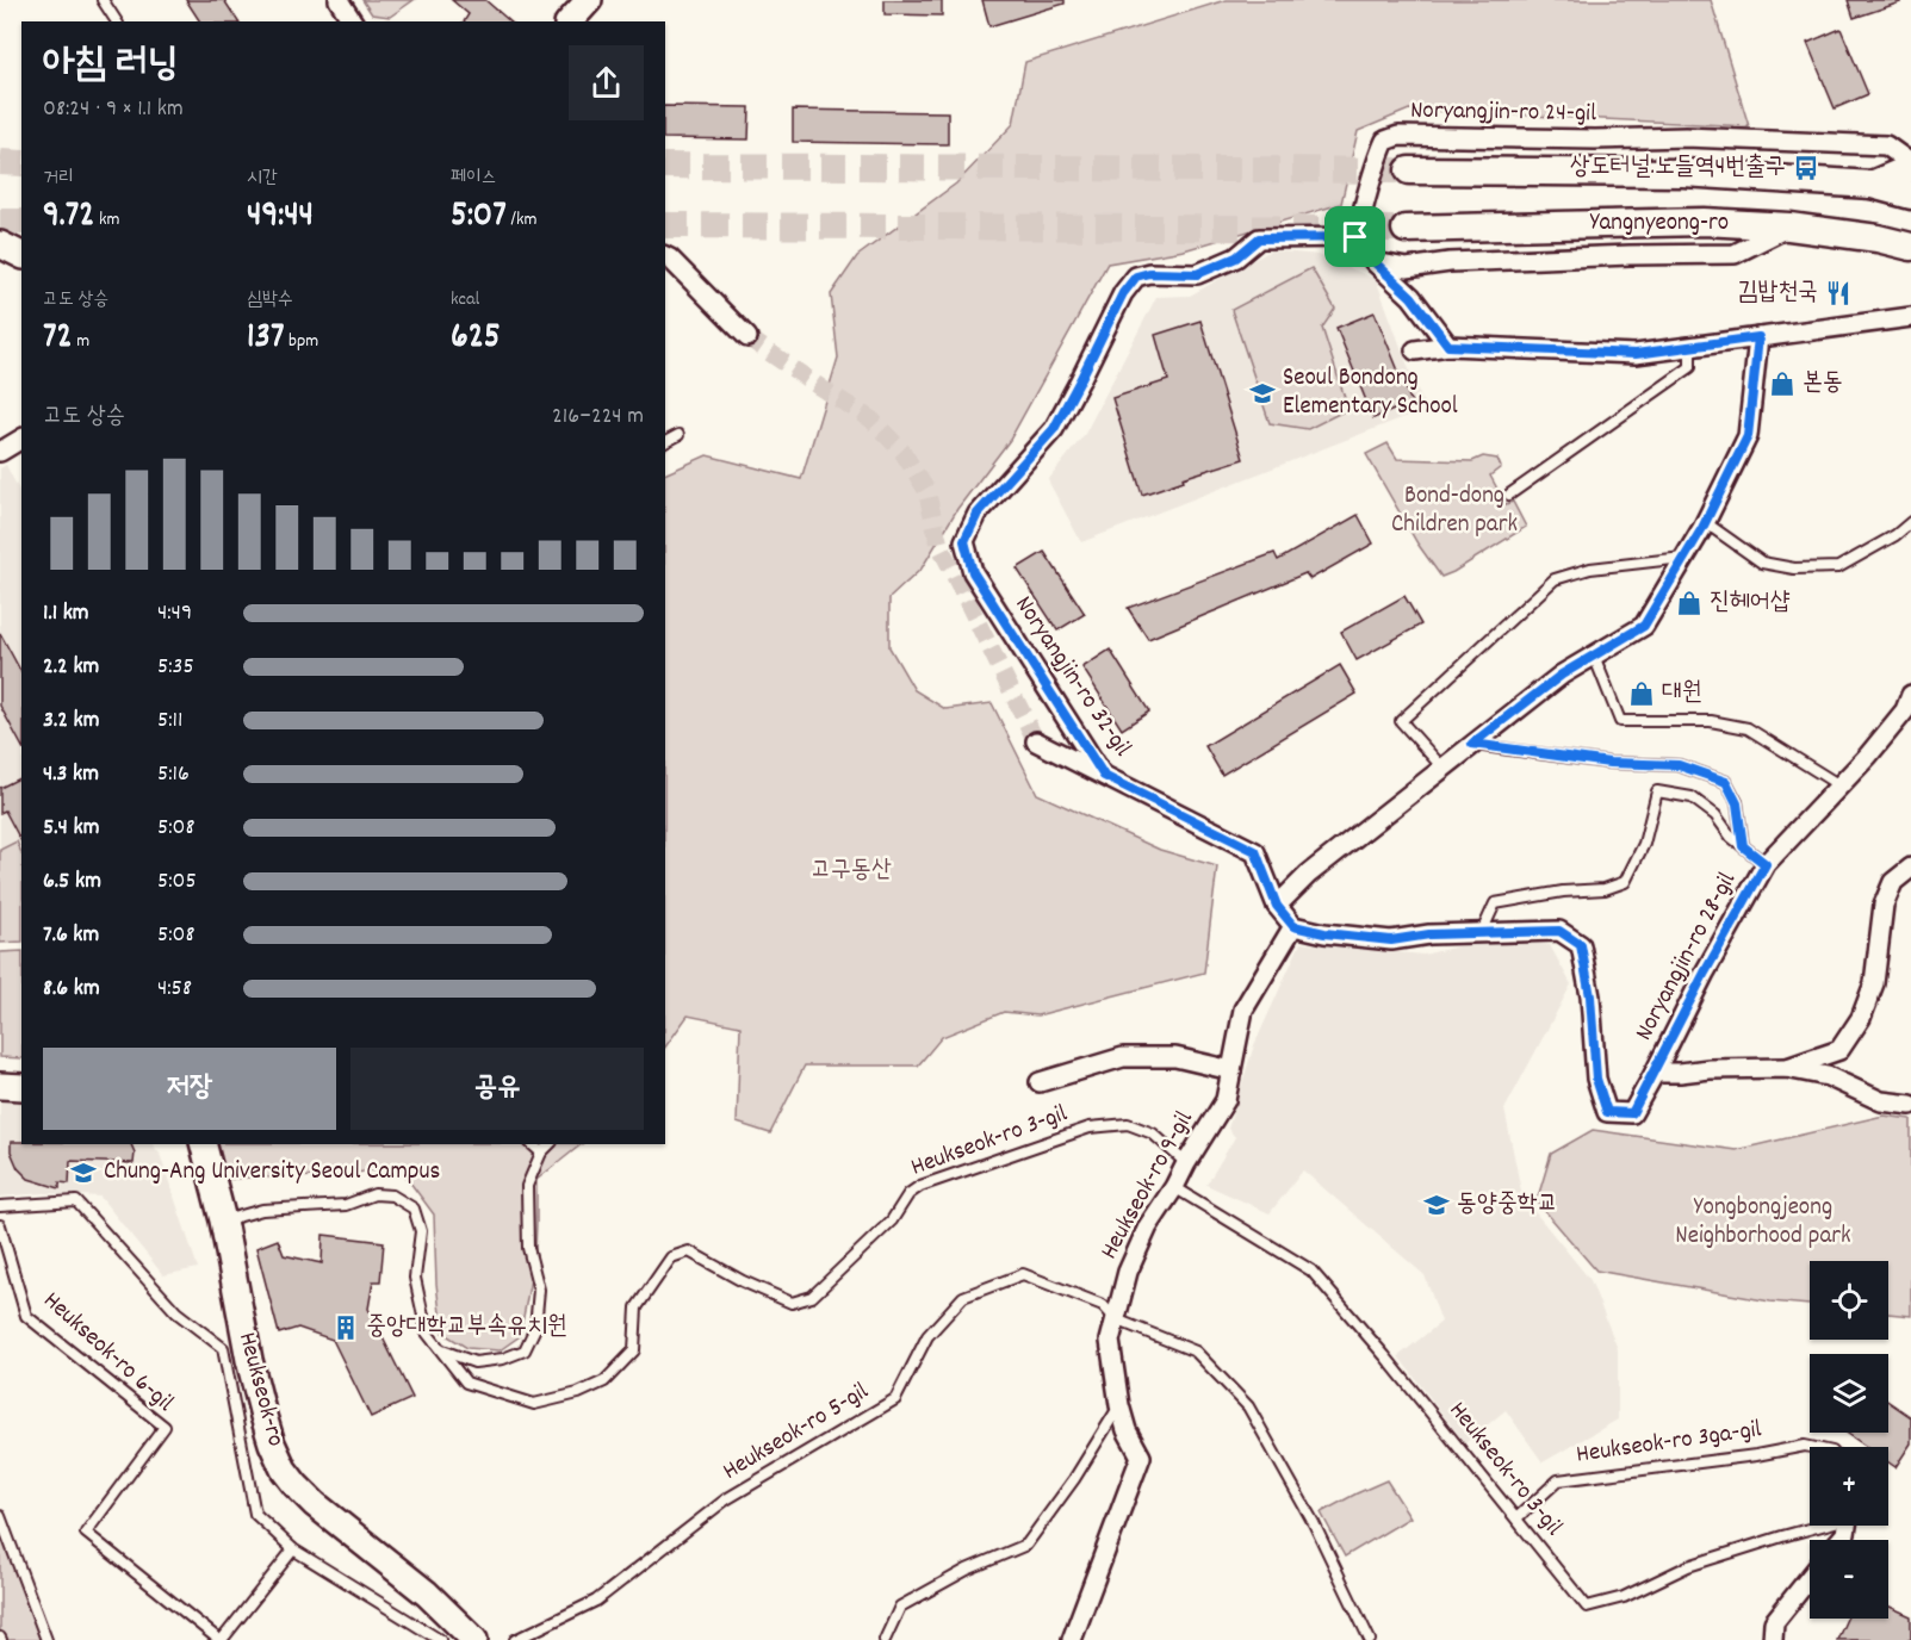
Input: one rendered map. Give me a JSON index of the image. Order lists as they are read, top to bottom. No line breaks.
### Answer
{"streets":{"main road":["Yangnyeong-ro"],"street":["Noryangjin-ro 24-gil","Noryangjin-ro 32-gil","Noryangjin-ro 28-gil","Heukseok-ro 9-gil","Heukseok-ro"],"lane":["Heukseok-ro 3-gil","Heukseok-ro 6-gil","Heukseok-ro 5-gil","Heukseok-ro 3ga-gil"]},"crossings":[["Noryangjin-ro 24-gil","Noryangjin-ro 32-gil"],["Noryangjin-ro 32-gil","Heukseok-ro 9-gil"],["Heukseok-ro 3-gil","Heukseok-ro 9-gil"],["Heukseok-ro 3-gil","Heukseok-ro"],["Heukseok-ro 3-gil","Heukseok-ro 3ga-gil"],["Heukseok-ro 9-gil","Heukseok-ro 5-gil"]],"parks":["Bond-dong Children park","고구동산","Yongbongjeong Neighborhood park"],"places":{"bus stop":["상도터널.노들역4번출구"],"restaurant":["김밥천국"],"shop":["본동","진헤어샵","대원"],"school or university":["Seoul Bondong Elementary School","Chung-Ang University Seoul Campus","동양중학교"],"building":["중앙대학교부속유치원"]},"page":{"heading":["아침 러닝","08:24 · 9 × 1.1 km"],"stats":[["거리","9.72 km"],["시간","49:44"],["페이스","5:07 /km"],["고도 상승","72 m"],["심박수","137 bpm"],["kcal","625"]],"chart":["고도 상승","216–224 m"],"list":[{"name":"1.1 km","note":"4:49"},{"name":"2.2 km","note":"5:35"},{"name":"3.2 km","note":"5:11"},{"name":"4.3 km","note":"5:16"},{"name":"5.4 km","note":"5:08"},{"name":"6.5 km","note":"5:05"},{"name":"7.6 km","note":"5:08"},{"name":"8.6 km","note":"4:58"}],"buttons":["저장","공유"],"map_buttons":["+","−"]}}
